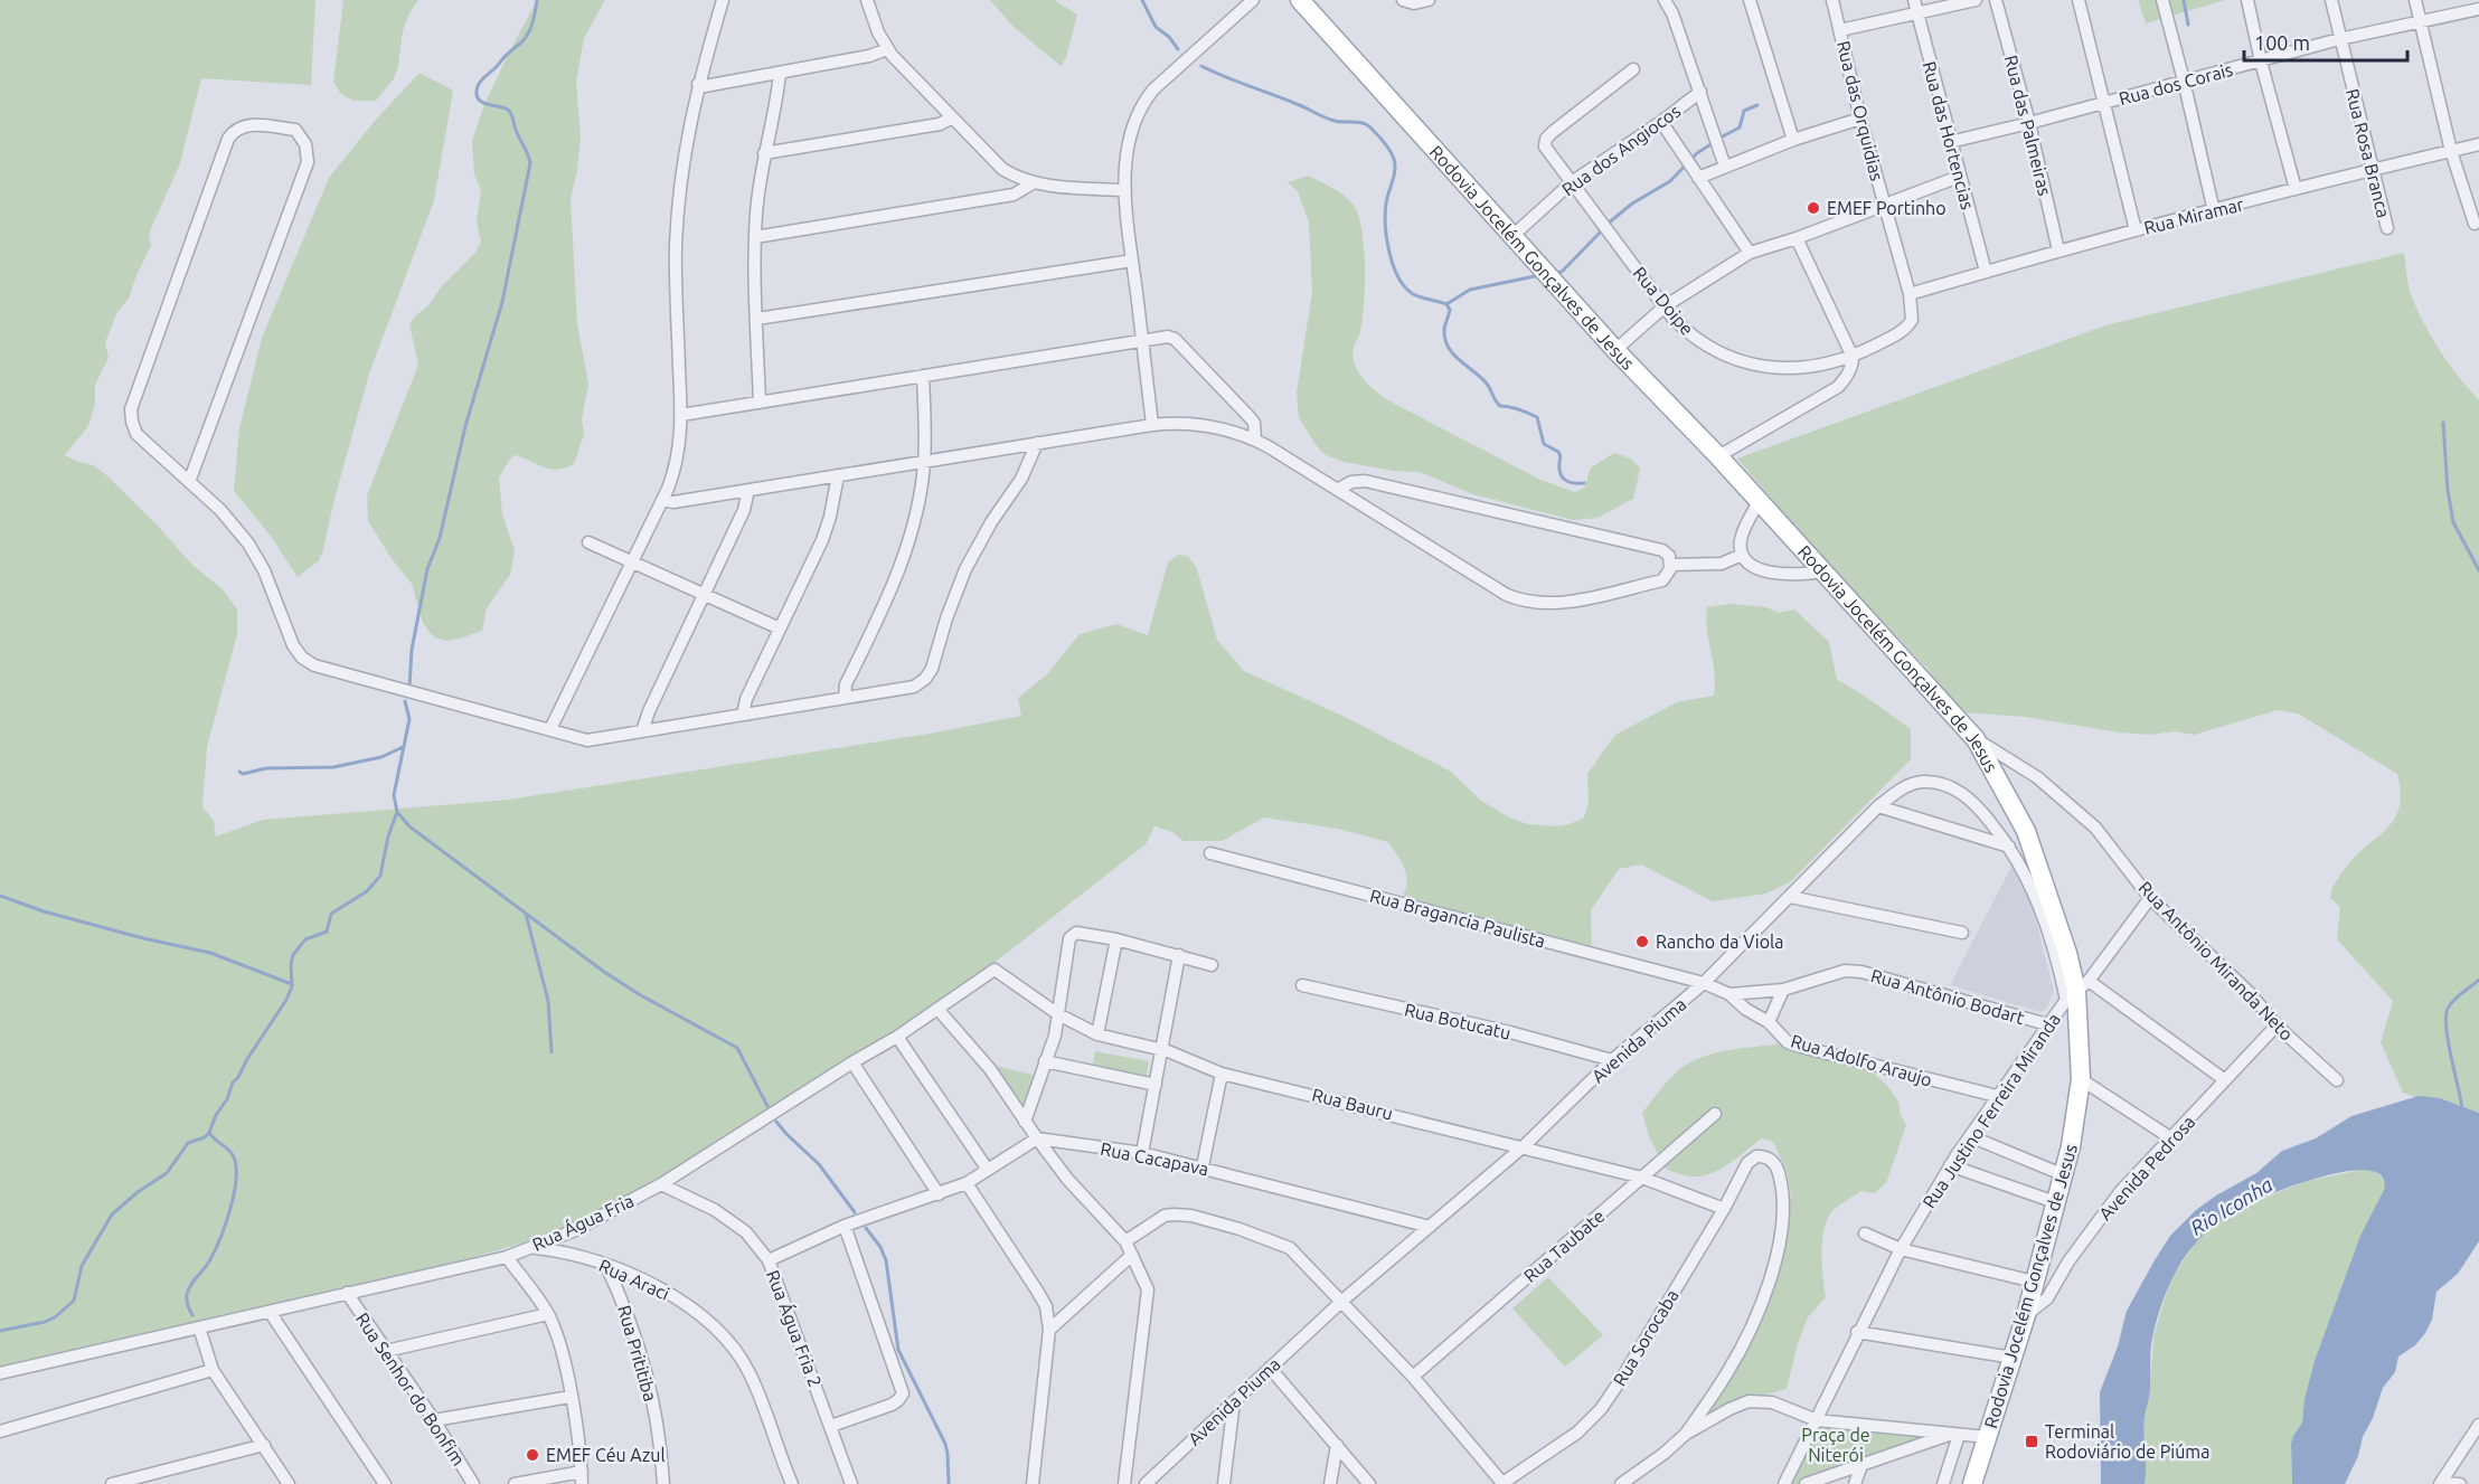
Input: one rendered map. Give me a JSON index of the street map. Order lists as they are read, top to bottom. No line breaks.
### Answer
{"streets":{"main road":["Rodovia Jocelém Gonçalves de Jesus"],"street":["Rua dos Corais","Rua das Orquidias","Rua das Palmeiras","Rua das Hortencias","Rua dos Angiocos","Rua Rosa Branca","Rua Miramar","Rua Doipe","Rua Bragancia Paulista","Rua Antônio Miranda Neto","Rua Antônio Bodart","Rua Botucatu","Avenida Piuma","Rua Adolfo Araujo","Rua Bauru","Rua Justino Ferreira Miranda","Rua Cacapava","Avenida Pedrosa","Rua Água Fria","Rua Taubate","Rua Araci","Rua Água Fria 2","Rua Sorocaba","Rua Prititiba","Rua Senhor do Bonfim"]},"crossings":[["Rua dos Corais","Rua das Palmeiras"],["Rua dos Corais","Rua das Hortencias"],["Rua dos Corais","Rua Rosa Branca"],["Rua das Orquidias","Rua Miramar"],["Rua das Orquidias","Rua Doipe"],["Rua das Palmeiras","Rua Miramar"],["Rua das Hortencias","Rua Miramar"],["Rua dos Angiocos","Rodovia Jocelém Gonçalves de Jesus"],["Rua dos Angiocos","Rua Doipe"],["Rua Rosa Branca","Rua Miramar"],["Rodovia Jocelém Gonçalves de Jesus","Rua Antônio Miranda Neto"],["Rodovia Jocelém Gonçalves de Jesus","Avenida Piuma"],["Rodovia Jocelém Gonçalves de Jesus","Rua Justino Ferreira Miranda"],["Rodovia Jocelém Gonçalves de Jesus","Avenida Pedrosa"],["Rua Bragancia Paulista","Avenida Piuma"],["Rua Bragancia Paulista","Rua Adolfo Araujo"],["Rua Antônio Miranda Neto","Rua Justino Ferreira Miranda"],["Rua Antônio Miranda Neto","Avenida Pedrosa"],["Rua Antônio Bodart","Rua Adolfo Araujo"],["Rua Antônio Bodart","Rua Justino Ferreira Miranda"],["Rua Botucatu","Avenida Piuma"],["Avenida Piuma","Rua Adolfo Araujo"],["Avenida Piuma","Rua Bauru"],["Avenida Piuma","Rua Justino Ferreira Miranda"],["Avenida Piuma","Rua Cacapava"],["Rua Adolfo Araujo","Rua Justino Ferreira Miranda"],["Rua Bauru","Rua Água Fria"],["Rua Bauru","Rua Taubate"],["Rua Bauru","Rua Sorocaba"],["Rua Água Fria","Rua Araci"],["Rua Água Fria","Rua Água Fria 2"],["Rua Água Fria","Rua Senhor do Bonfim"],["Rua Araci","Rua Prititiba"]],"water":["Rio Iconha"],"parks":["Praça de Niterói"],"places":{"other":["EMEF Portinho","Rancho da Viola","EMEF Céu Azul"],"transit":["Terminal Rodoviário de Piúma"]},"scale_bar":"100 m"}
